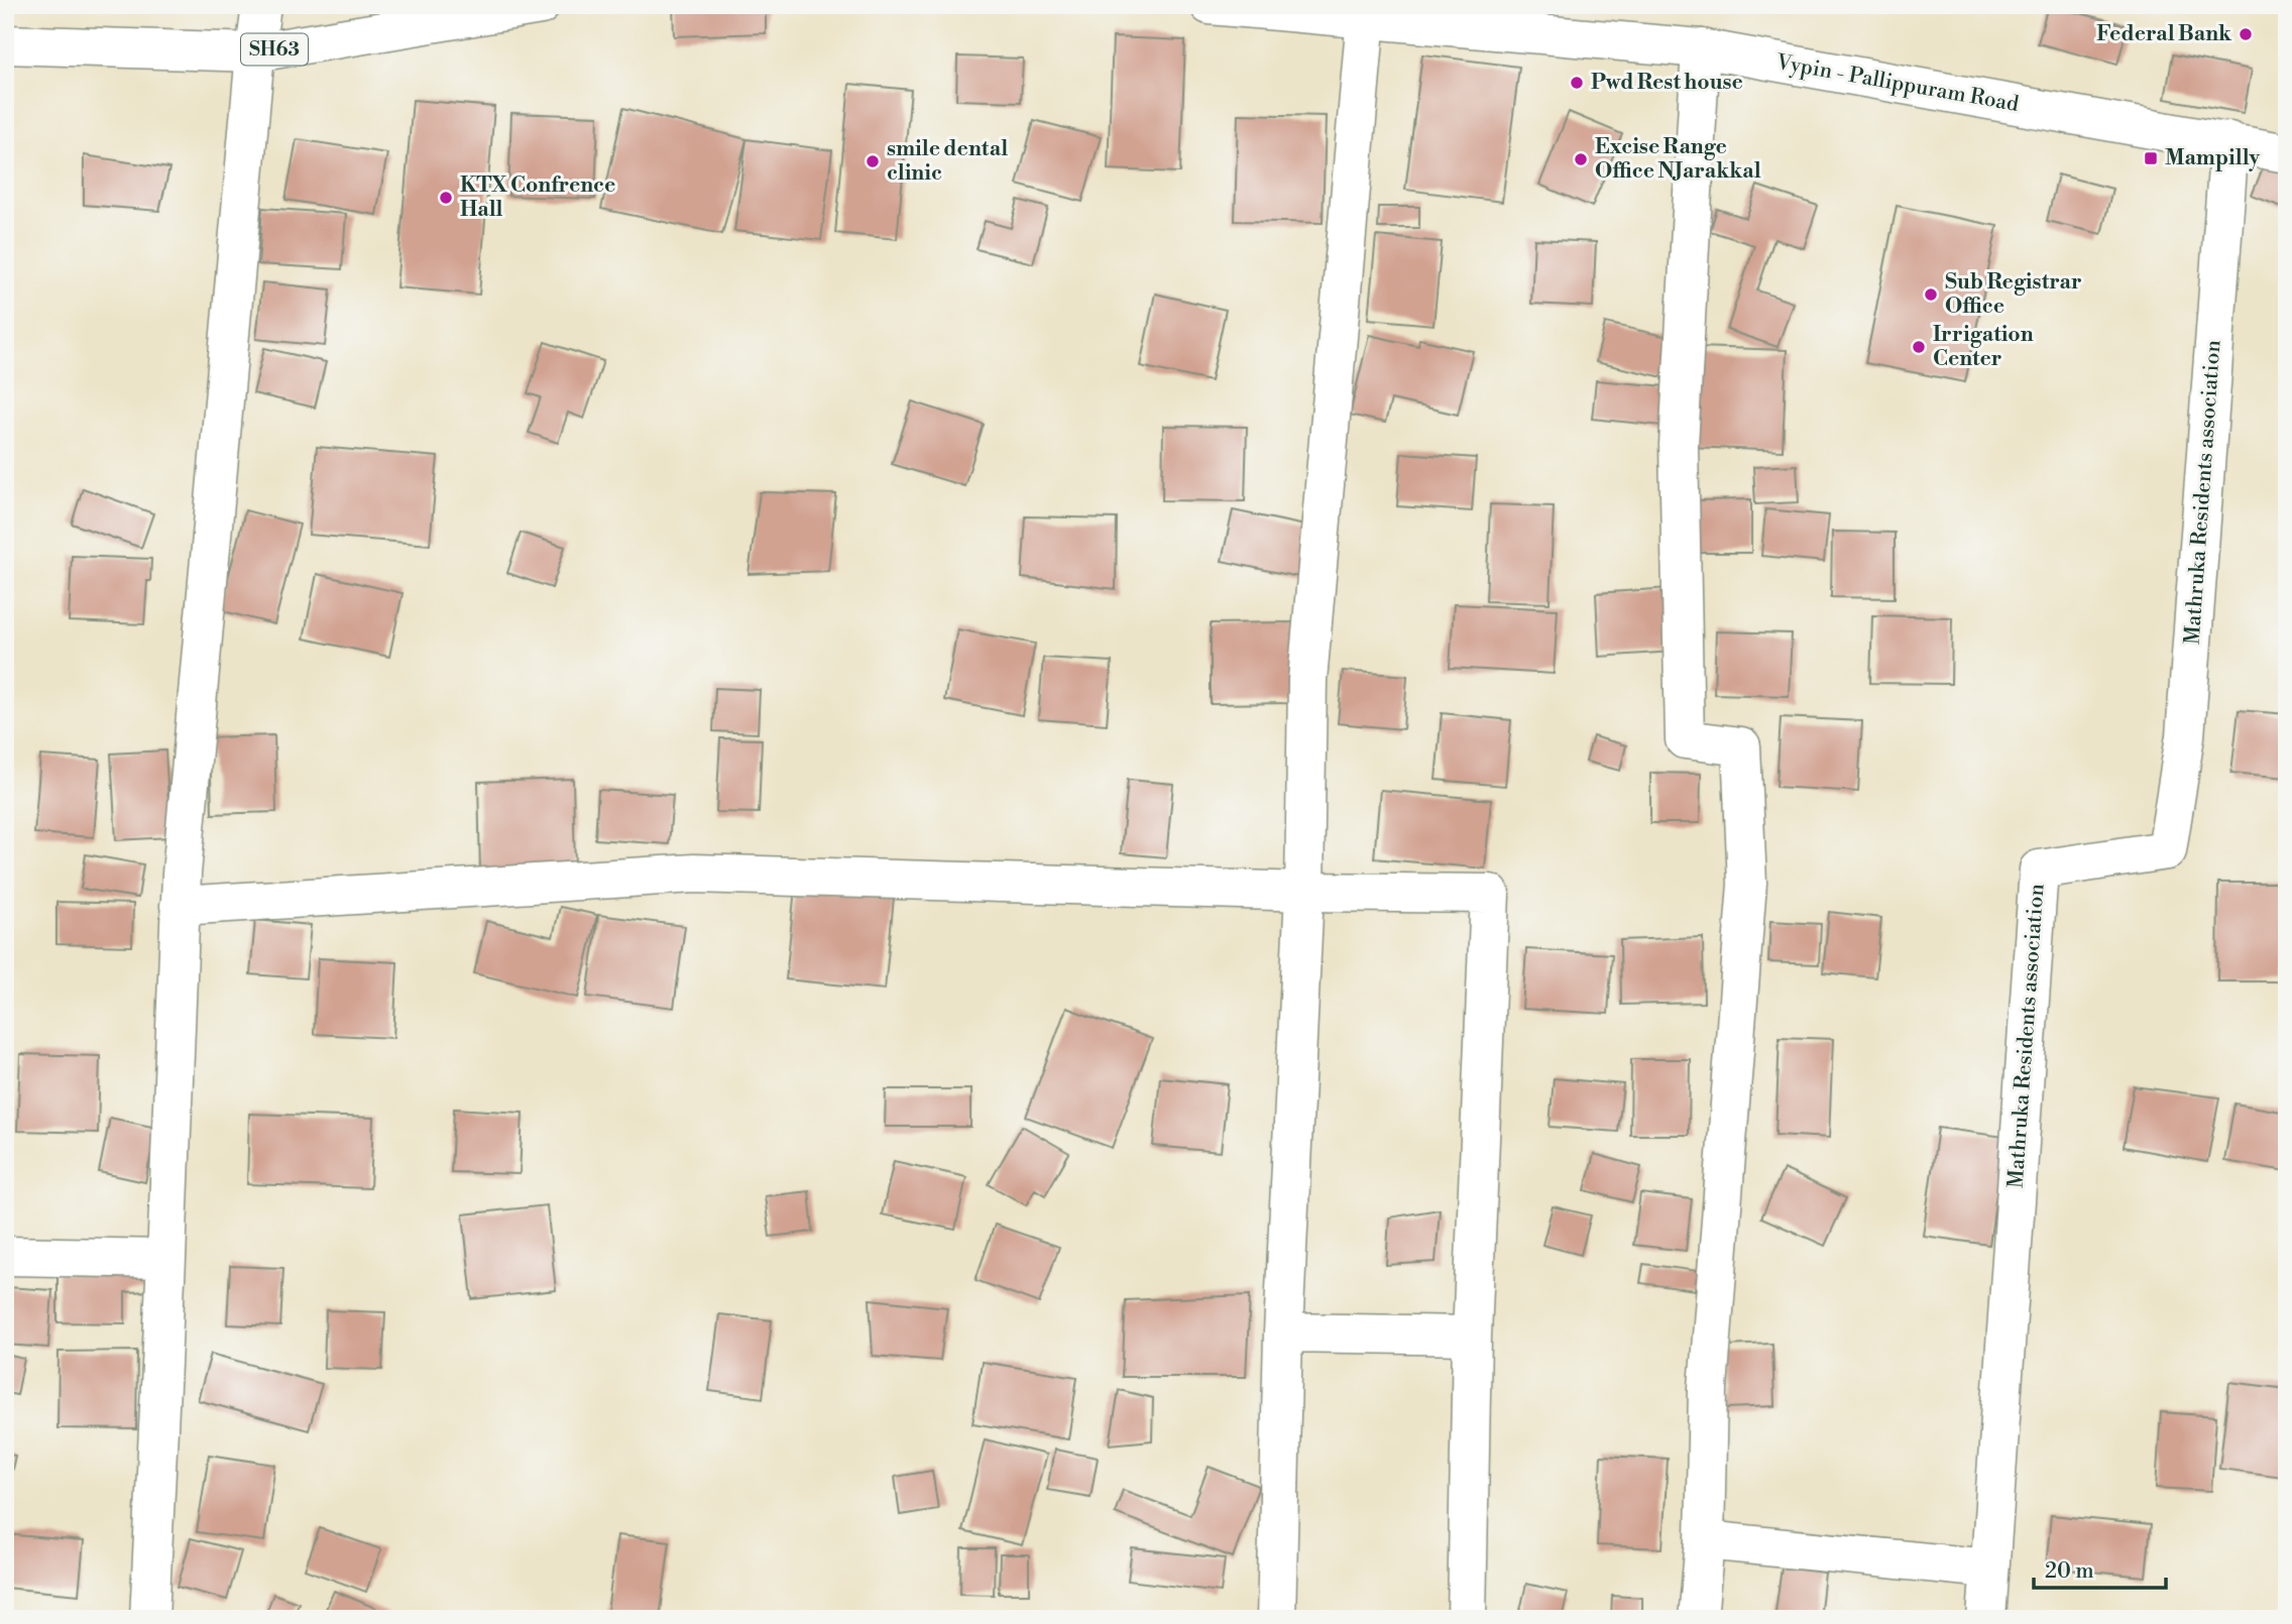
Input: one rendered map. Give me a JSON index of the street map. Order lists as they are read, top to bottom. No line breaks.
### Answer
{"streets":{"street":["SH63","Vypin - Pallippuram Road","Mathruka Residents association"]},"crossings":[["Vypin - Pallippuram Road","Mathruka Residents association"]],"places":{"other":["Federal Bank","Pwd Rest house","Excise Range Office NJarakkal","smile dental clinic","KTX Confrence Hall","Sub Registrar Office","Irrigation Center"],"transit":["Mampilly"]},"scale_bar":"20 m"}
